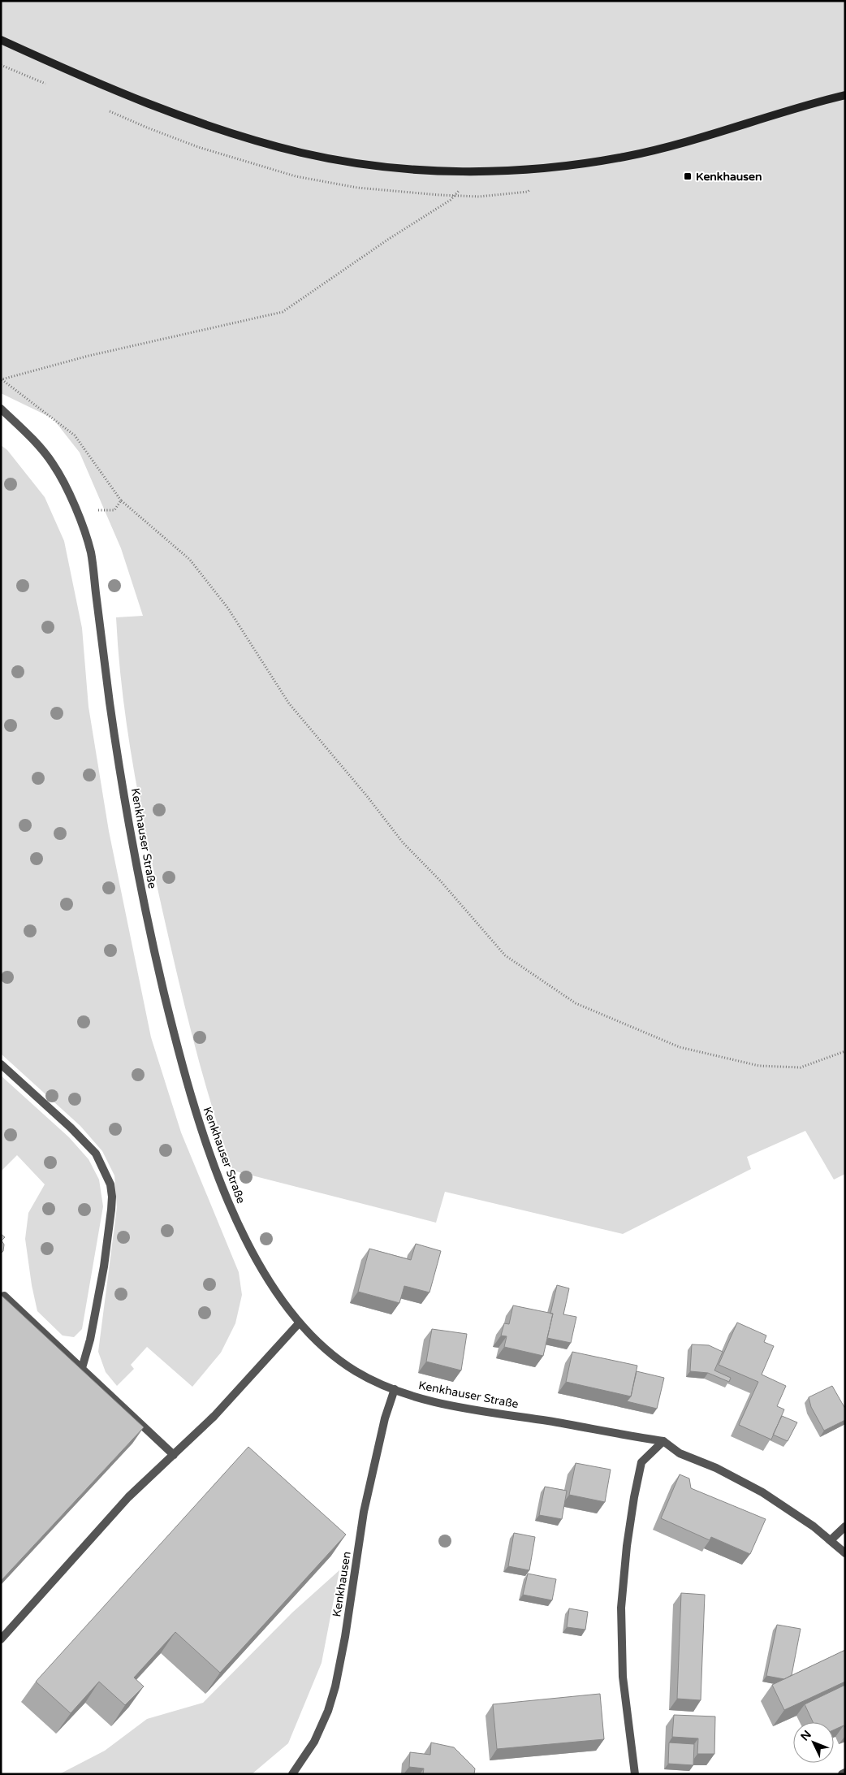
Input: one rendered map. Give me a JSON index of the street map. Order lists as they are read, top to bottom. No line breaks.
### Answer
{"streets":{"street":["Kenkhauser Straße","Kenkhausen"]},"crossings":[["Kenkhauser Straße","Kenkhausen"]],"places":{"transit":["Kenkhausen"]},"north":"top left"}
